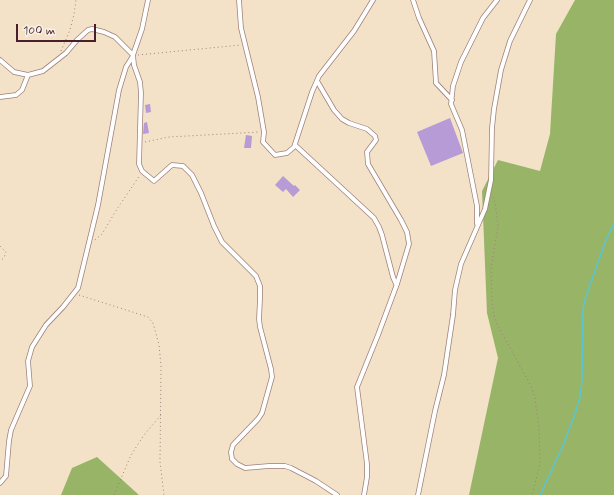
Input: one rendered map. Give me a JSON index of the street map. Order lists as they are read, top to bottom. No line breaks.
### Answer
{"scale_bar":"100 m"}
